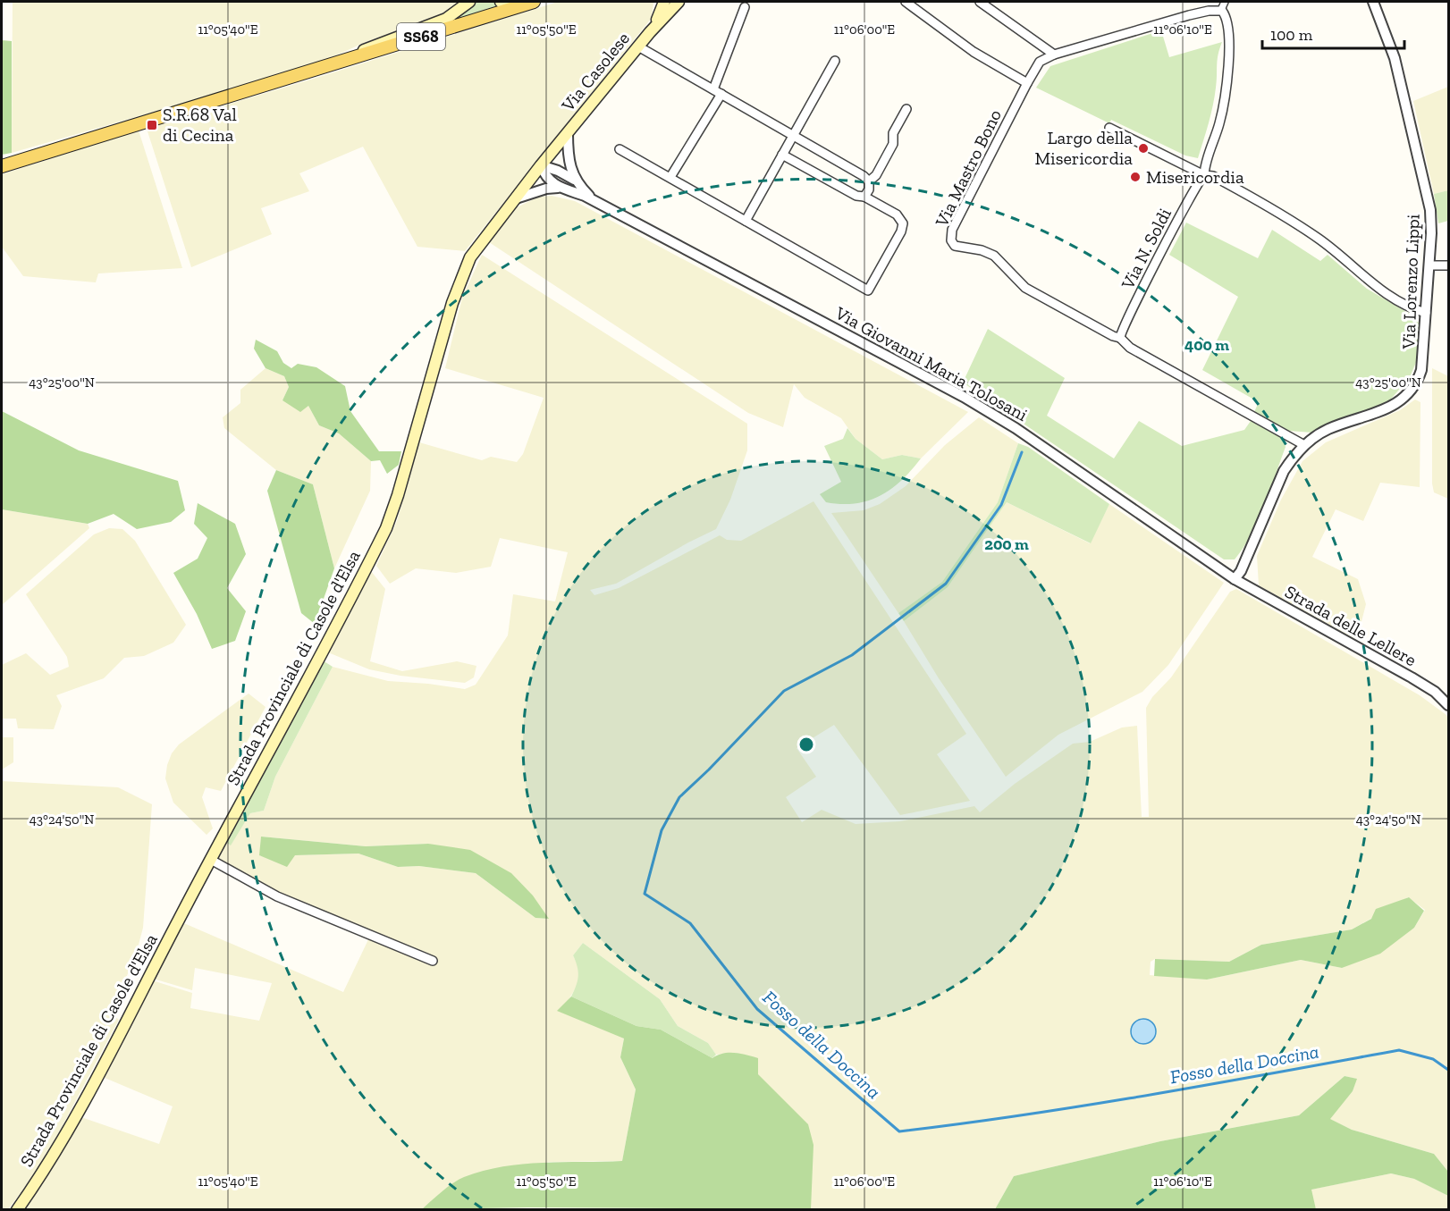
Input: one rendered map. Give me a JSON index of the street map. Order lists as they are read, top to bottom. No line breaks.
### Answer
{"streets":{"main road":["SS68","Via Casolese","Strada Provinciale di Casole d'Elsa"],"street":["Via Mastro Bono","Via N. Soldi","Via Lorenzo Lippi","Via Giovanni Maria Tolosani","Strada delle Lellere"]},"crossings":[["Via Casolese","Strada Provinciale di Casole d'Elsa"],["Via Mastro Bono","Via N. Soldi"],["Via Lorenzo Lippi","Via Giovanni Maria Tolosani"],["Via Lorenzo Lippi","Strada delle Lellere"],["Via Giovanni Maria Tolosani","Strada delle Lellere"],["Via Giovanni Maria Tolosani","Strada Provinciale di Casole d'Elsa"]],"water":["Fosso della Doccina"],"places":{"transit":["S.R.68 Val di Cecina"],"other":["Largo della Misericordia","Misericordia"]},"scale_bar":"100 m","coordinates":["11°05'40\"E","11°05'50\"E","11°06'00\"E","11°06'10\"E","43°25'00\"N","43°24'50\"N"],"rings":["400 m","200 m"]}
